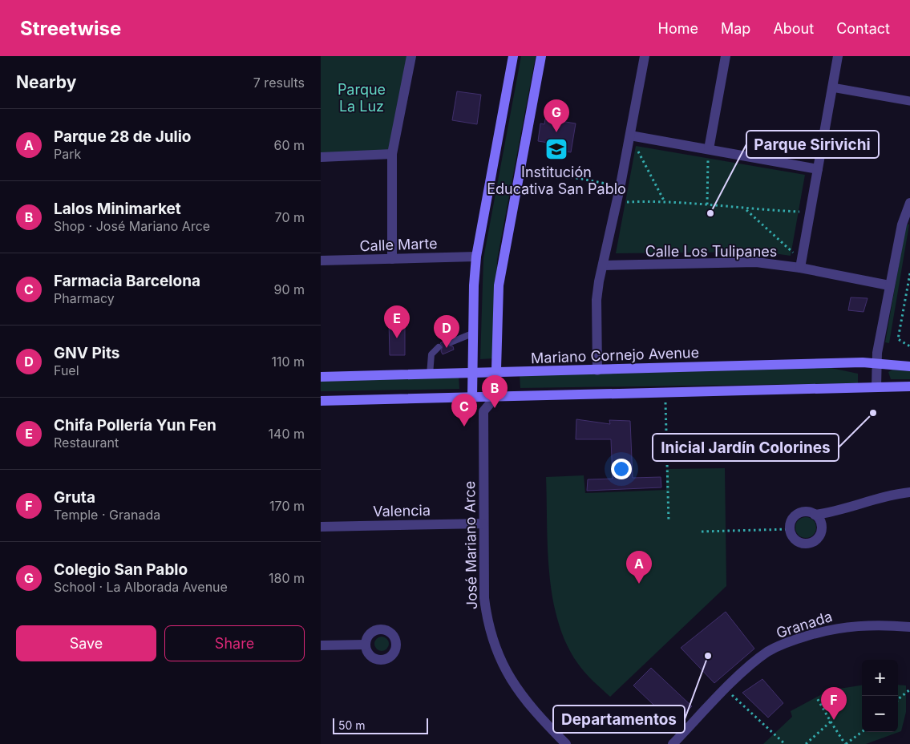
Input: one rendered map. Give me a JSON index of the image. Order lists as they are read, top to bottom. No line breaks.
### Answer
{"streets":{"main road":["Mariano Cornejo Avenue"],"street":["Calle Marte","Calle Los Tulipanes","Valencia","José Mariano Arce","Granada"]},"crossings":[["Valencia","José Mariano Arce"]],"parks":["Parque La Luz"],"places":{"school or university":["Institución Educativa San Pablo"],"other":["Parque Sirivichi","Inicial Jardín Colorines","Departamentos"]},"scale_bar":"50 m","page":{"header":"Streetwise","nav":["Home","Map","About","Contact"],"heading":["Nearby","7 results"],"pins":["G","E","D","B","C","A","F"],"list":[{"mark":"A","name":"Parque 28 de Julio","note":"Park","value":"60 m"},{"mark":"B","name":"Lalos Minimarket","note":"Shop · José Mariano Arce","value":"70 m"},{"mark":"C","name":"Farmacia Barcelona","note":"Pharmacy","value":"90 m"},{"mark":"D","name":"GNV Pits","note":"Fuel","value":"110 m"},{"mark":"E","name":"Chifa Pollería Yun Fen","note":"Restaurant","value":"140 m"},{"mark":"F","name":"Gruta","note":"Temple · Granada","value":"170 m"},{"mark":"G","name":"Colegio San Pablo","note":"School · La Alborada Avenue","value":"180 m"}],"buttons":["Save","Share"],"map_buttons":["+","−"],"scale":"50 m"}}
